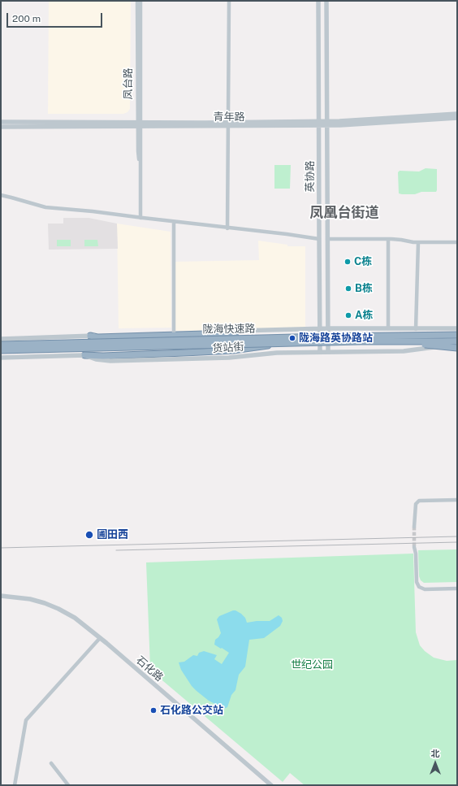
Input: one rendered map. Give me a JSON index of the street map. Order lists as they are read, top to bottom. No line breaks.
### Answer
{"streets":{"highway":["陇海快速路"],"street":["凤台路","青年路","英协路","货站街","石化路"]},"crossings":[["凤台路","青年路"],["青年路","英协路"],["英协路","货站街"]],"districts":["凤凰台街道"],"parks":["世纪公园"],"places":["C栋","B栋","A栋","陇海路英协路站","圃田西","石化路公交站"],"scale_bar":"200 m","north":"top"}
